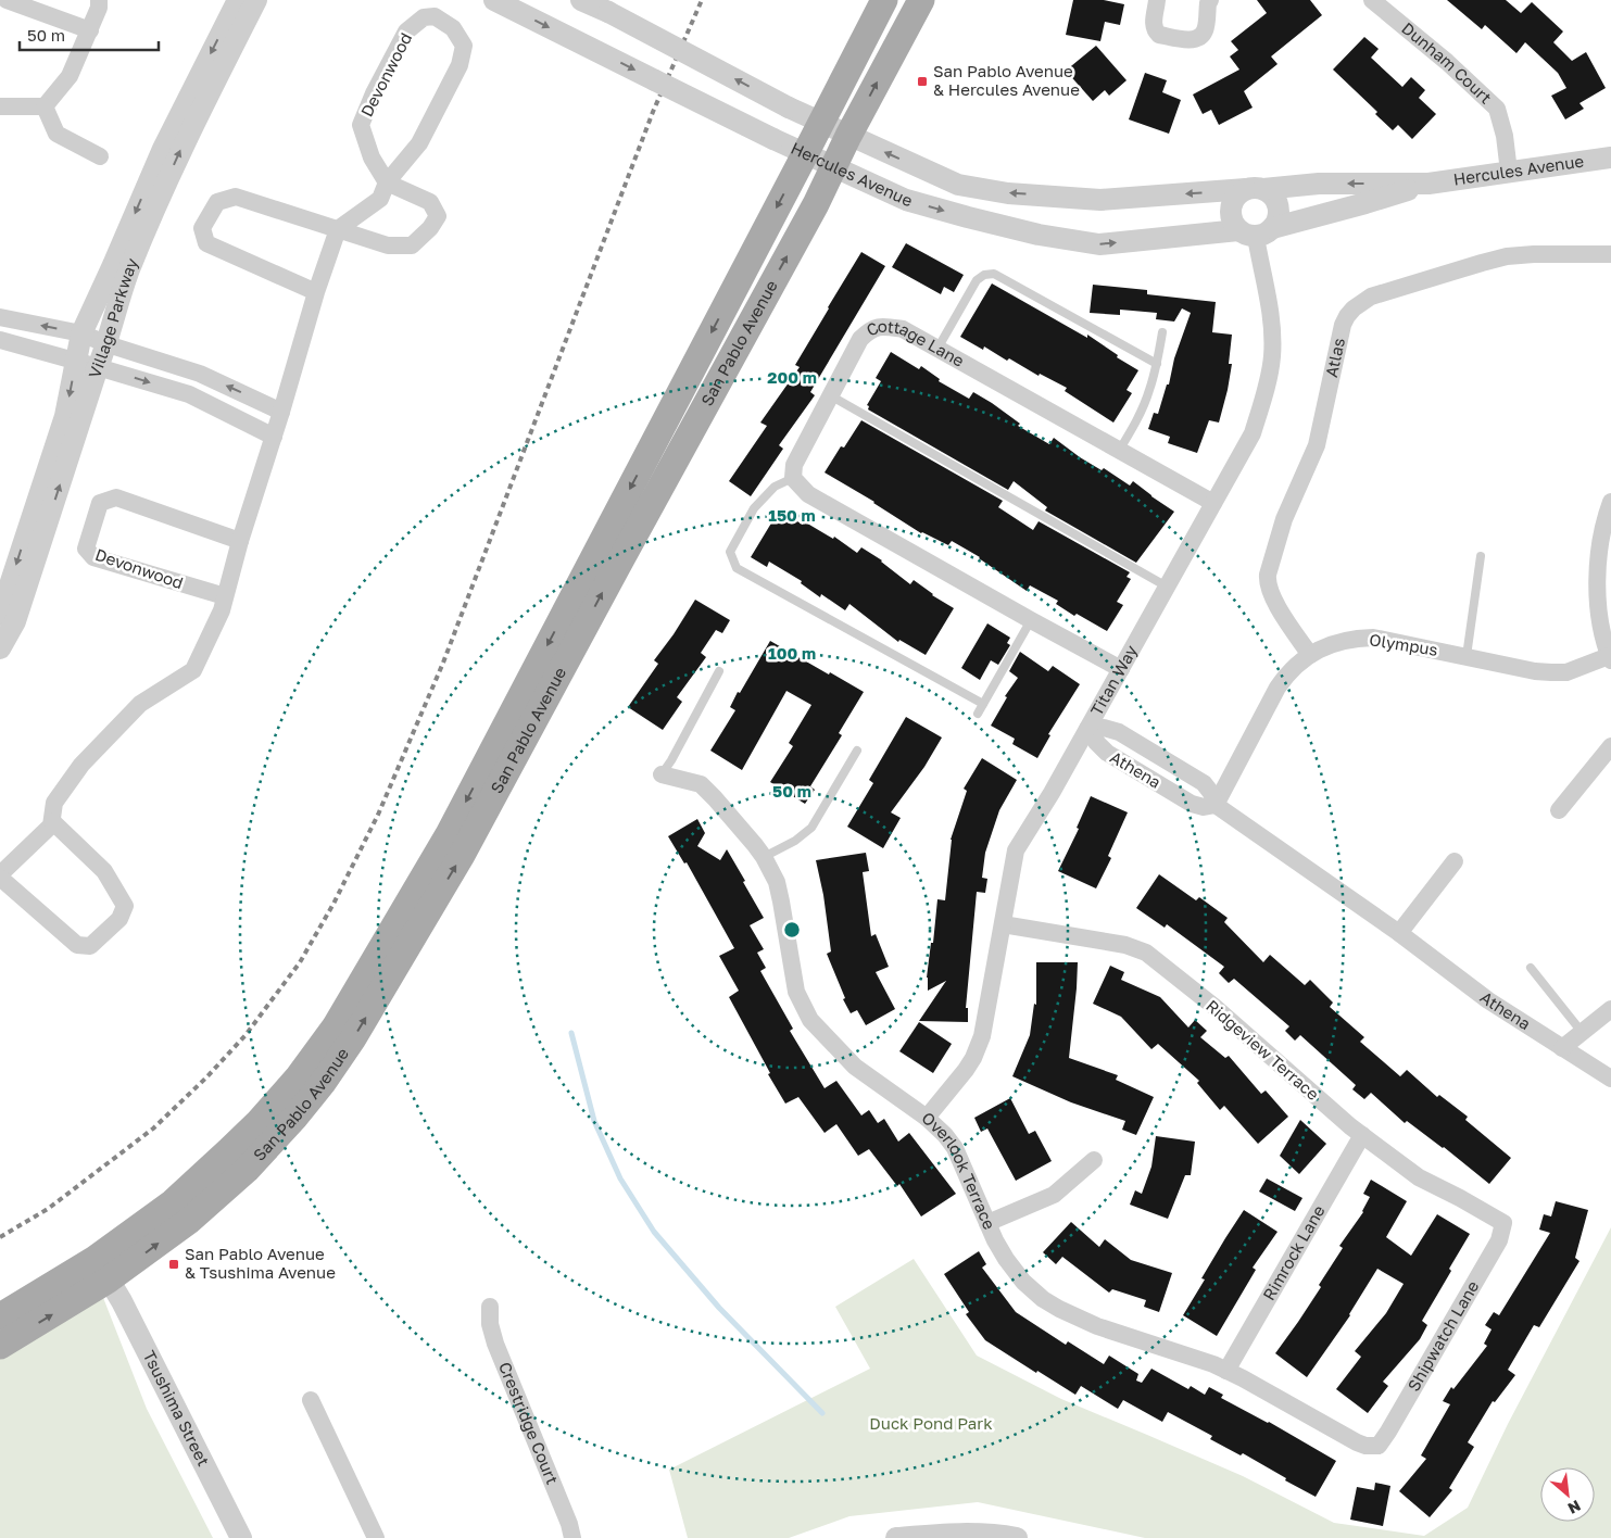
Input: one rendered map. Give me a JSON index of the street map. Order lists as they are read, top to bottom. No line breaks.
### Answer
{"streets":{"main road":["San Pablo Avenue"],"street":["Dunham Court","Devonwood","Hercules Avenue","Village Parkway","Cottage Lane","Atlas","Olympus","Titan Way","Athena","Ridgeview Terrace","Overlook Terrace","Rimrock Lane","Shipwatch Lane","Tsushima Street","Crestridge Court"]},"crossings":[["Dunham Court","Hercules Avenue"],["Hercules Avenue","San Pablo Avenue"],["Hercules Avenue","Titan Way"],["San Pablo Avenue","Tsushima Street"],["Cottage Lane","Titan Way"],["Atlas","Olympus"],["Olympus","Athena"],["Titan Way","Athena"],["Titan Way","Ridgeview Terrace"],["Titan Way","Overlook Terrace"],["Ridgeview Terrace","Rimrock Lane"],["Ridgeview Terrace","Shipwatch Lane"],["Overlook Terrace","Rimrock Lane"],["Overlook Terrace","Shipwatch Lane"]],"parks":["Duck Pond Park"],"places":{"transit":["San Pablo Avenue & Hercules Avenue","San Pablo Avenue & Tsushima Avenue"]},"scale_bar":"50 m","north":"bottom right","rings":["200 m","150 m","100 m","50 m"]}
